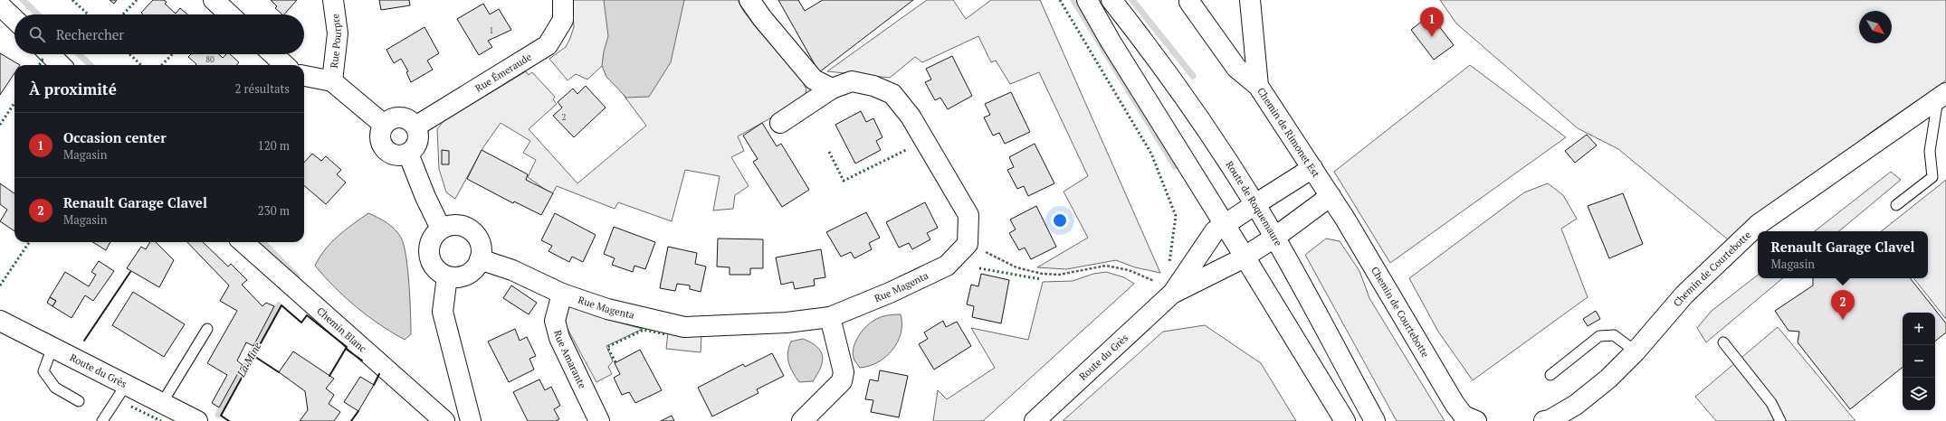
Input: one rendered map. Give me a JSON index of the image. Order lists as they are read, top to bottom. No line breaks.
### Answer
{"streets":{"street":["Rue Pourpre","Rue Émeraude","Chemin de Rimonet Est","Route de Roquemaure","Chemin de Courtebotte","Rue Magenta","Chemin Blanc","Route du Grès","Rue Amarante"]},"crossings":[["Chemin de Rimonet Est","Chemin de Courtebotte"],["Rue Magenta","Rue Amarante"]],"water":["La Mine"],"house_numbers":["1","80","2"],"north":"bottom right","page":{"pins":["1","2"],"search":"Rechercher","heading":["À proximité","2 résultats"],"list":[{"mark":"1","name":"Occasion center","note":"Magasin","value":"120 m"},{"mark":"2","name":"Renault Garage Clavel","note":"Magasin","value":"230 m"}],"popup":["Renault Garage Clavel","Magasin"],"map_buttons":["+","−"]}}
